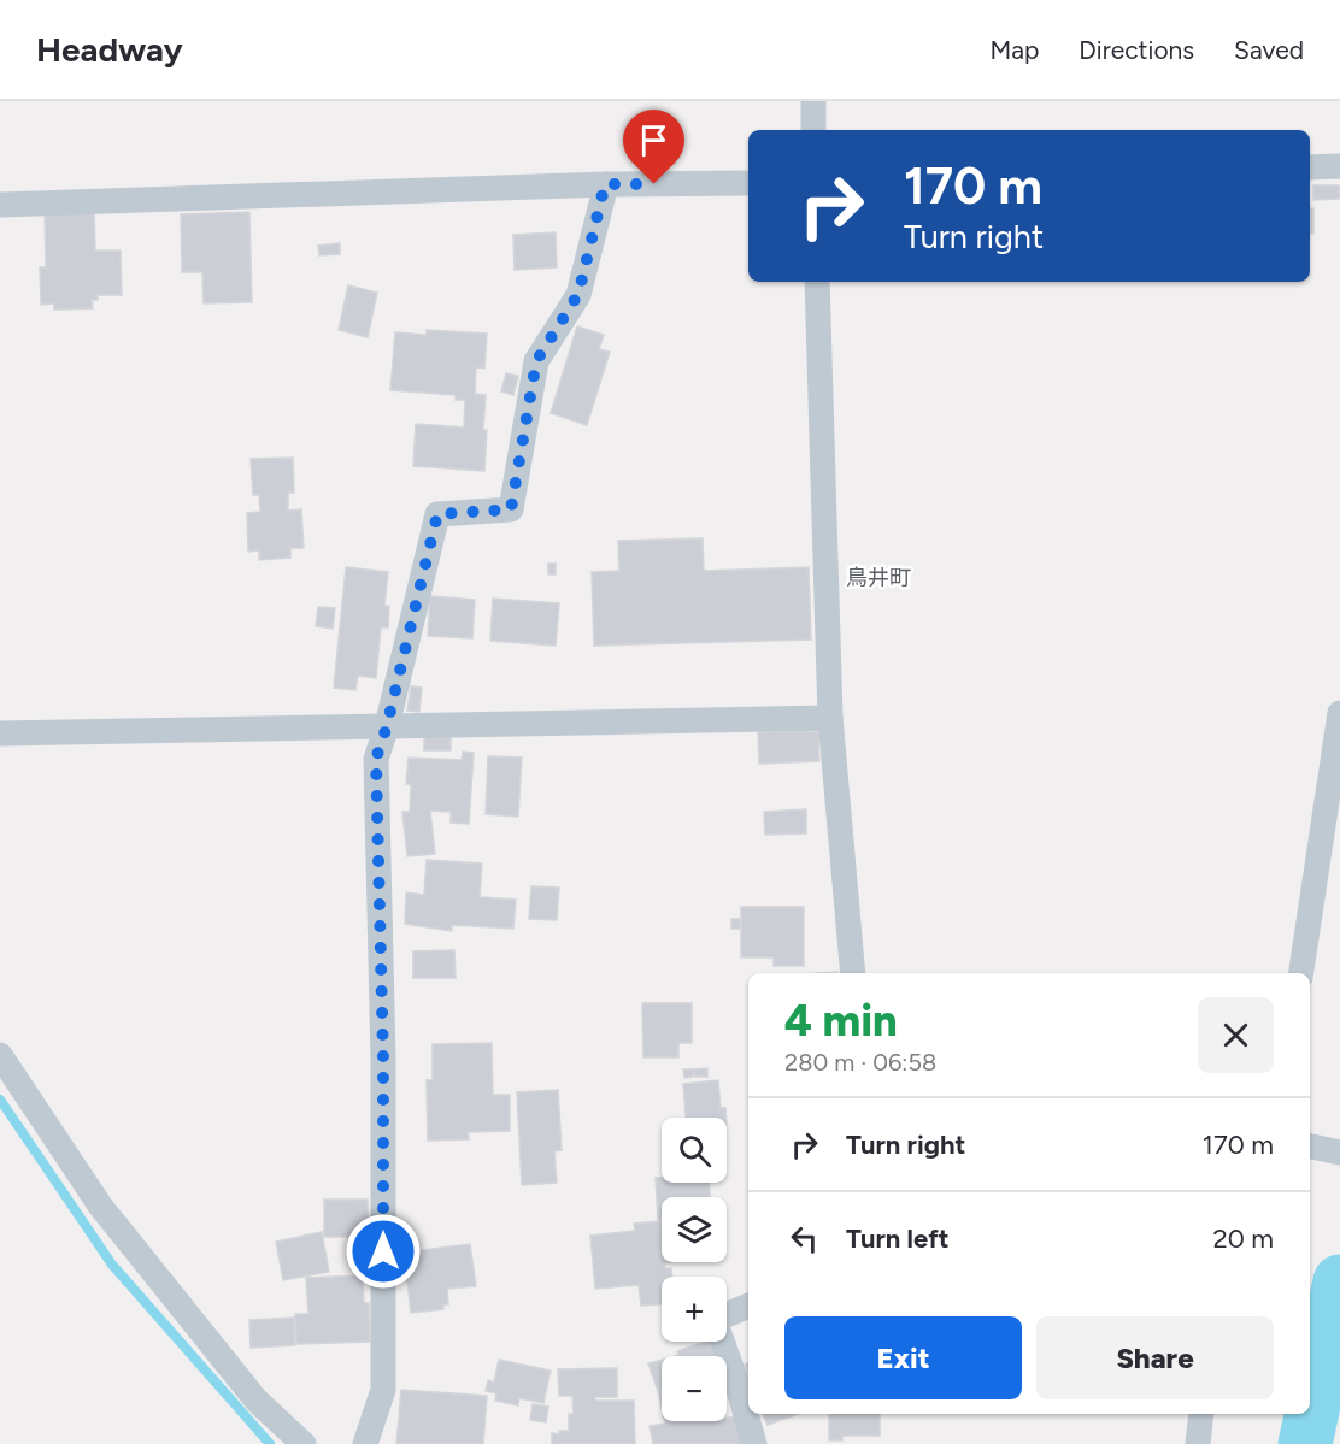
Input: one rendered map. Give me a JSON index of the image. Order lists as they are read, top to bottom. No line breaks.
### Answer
{"districts":["鳥井町"],"page":{"header":"Headway","nav":["Map","Directions","Saved"],"turn":["170 m","Turn right"],"heading":["4 min","280 m · 06:58"],"list":[{"name":"Turn right","value":"170 m"},{"name":"Turn left","value":"20 m"}],"map_buttons":["+","−"],"buttons":["Exit","Share"]}}
